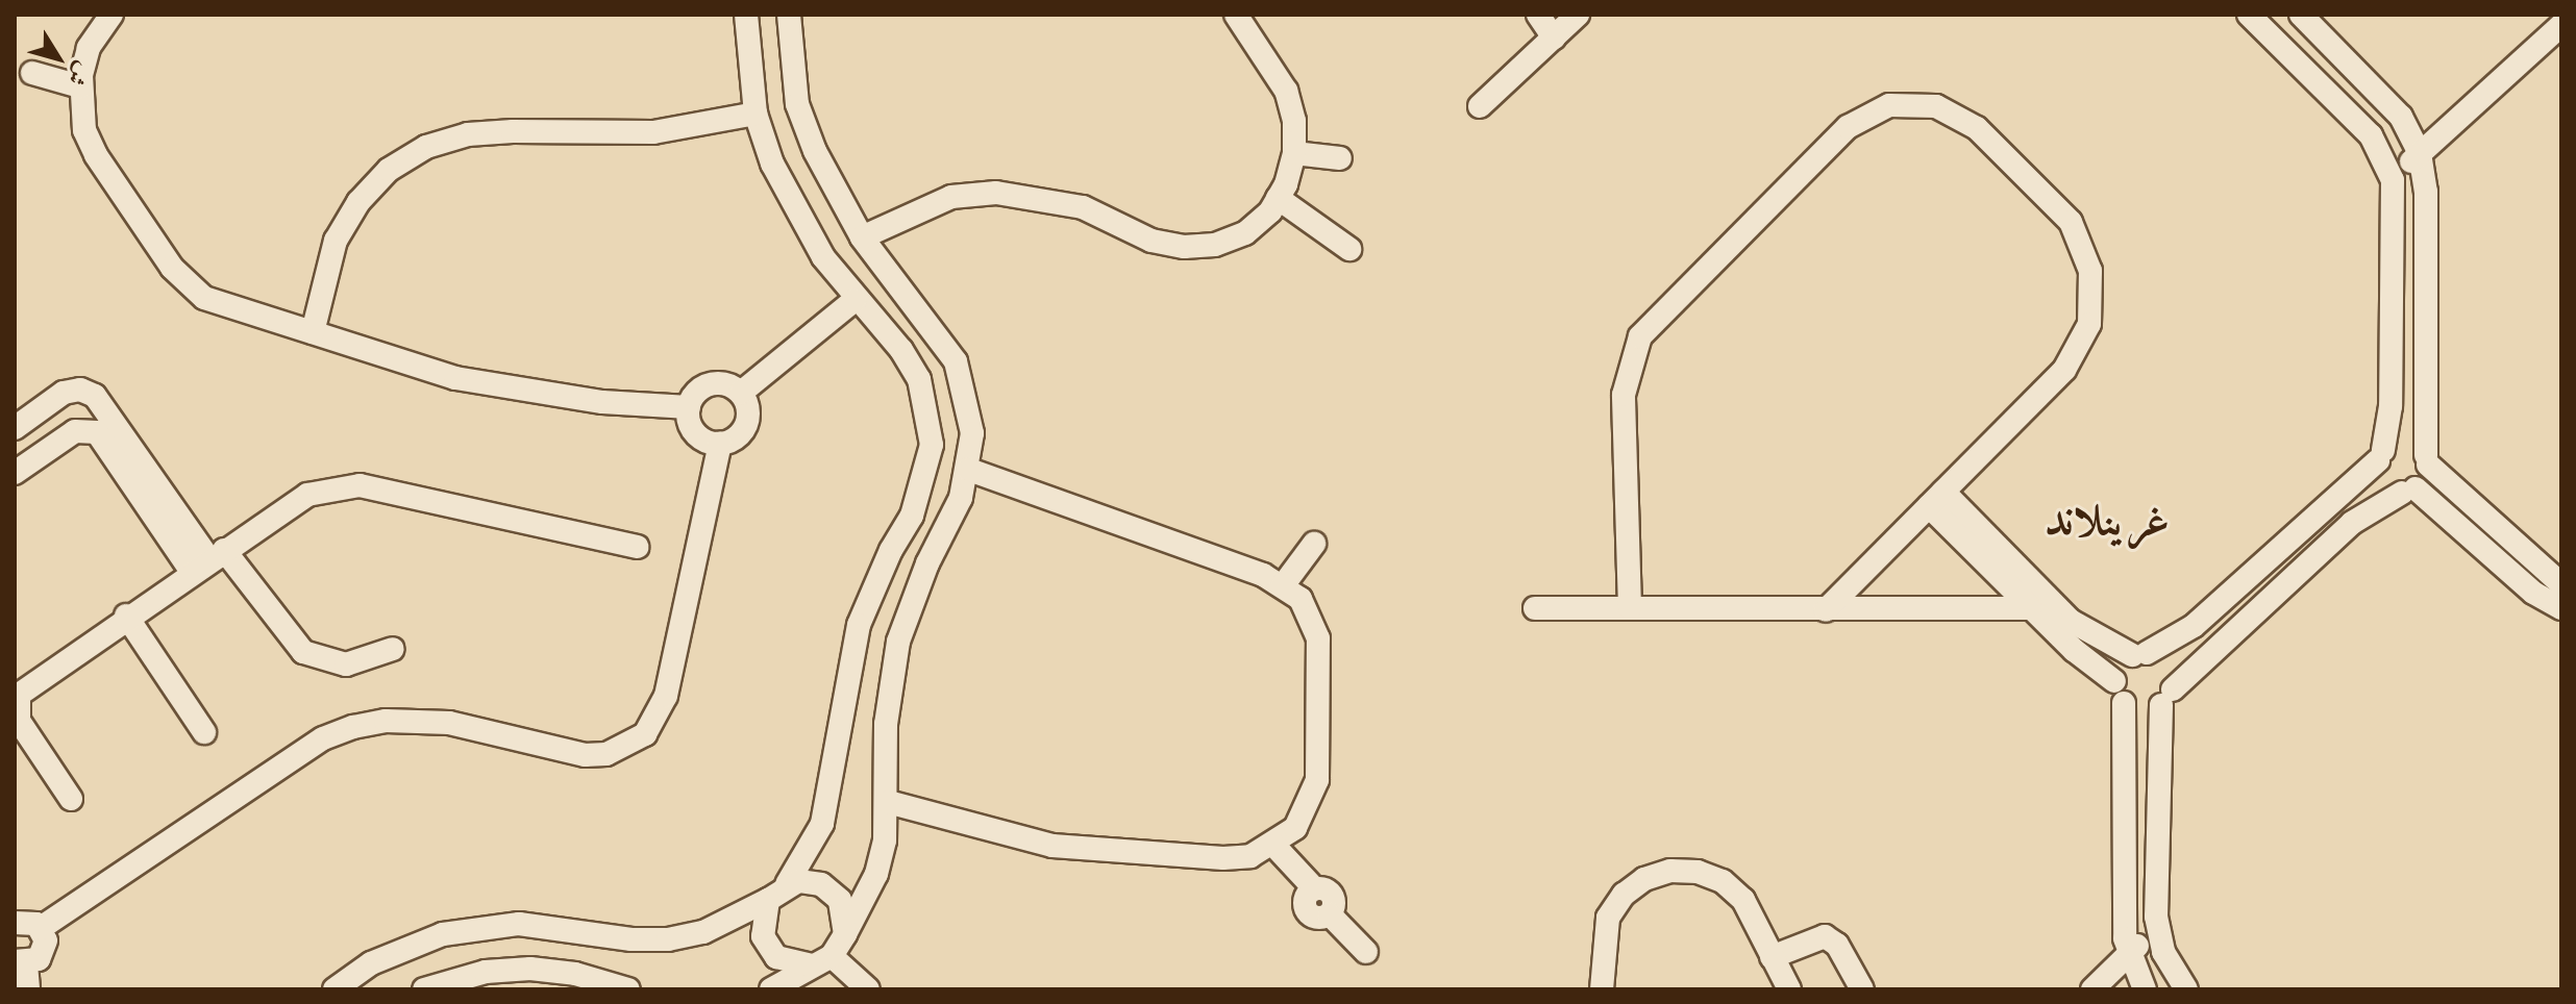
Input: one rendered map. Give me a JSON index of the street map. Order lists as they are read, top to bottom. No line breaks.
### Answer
{"districts":["غرينلاند"],"north":"bottom right"}
